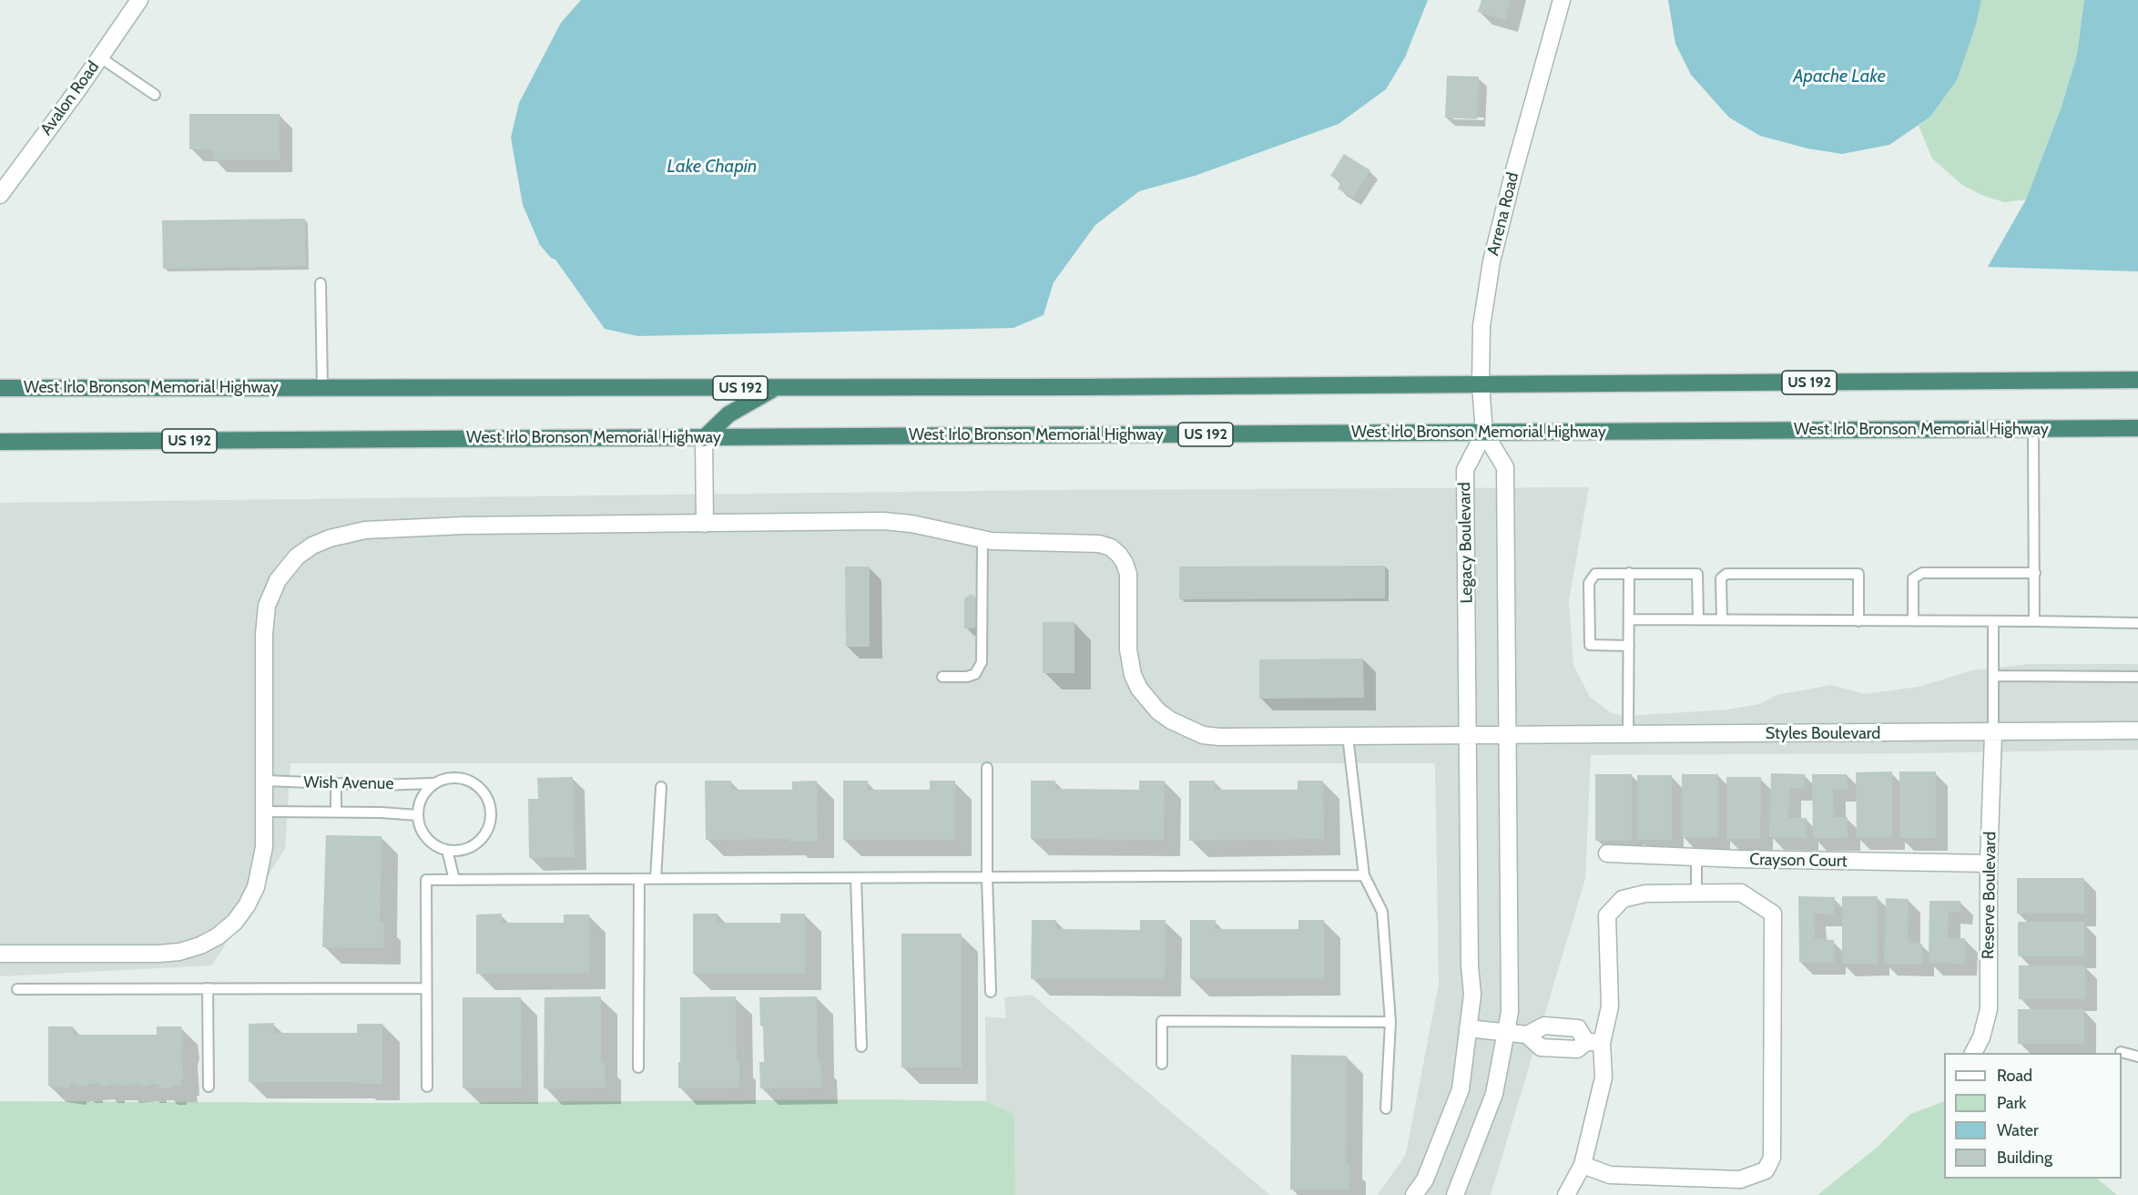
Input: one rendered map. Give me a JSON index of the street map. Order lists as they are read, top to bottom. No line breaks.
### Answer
{"streets":{"highway":["US 192","West Irlo Bronson Memorial Highway"],"street":["Avalon Road","Arrena Road","Legacy Boulevard","Styles Boulevard","Crayson Court","Reserve Boulevard"],"lane":["Wish Avenue"]},"crossings":[["Arrena Road","West Irlo Bronson Memorial Highway"],["Arrena Road","Legacy Boulevard"],["West Irlo Bronson Memorial Highway","Legacy Boulevard"],["Legacy Boulevard","Styles Boulevard"],["Styles Boulevard","Wish Avenue"],["Styles Boulevard","Reserve Boulevard"],["Crayson Court","Reserve Boulevard"]],"water":["Apache Lake","Lake Chapin"],"legend":["Road","Park","Water","Building"]}
